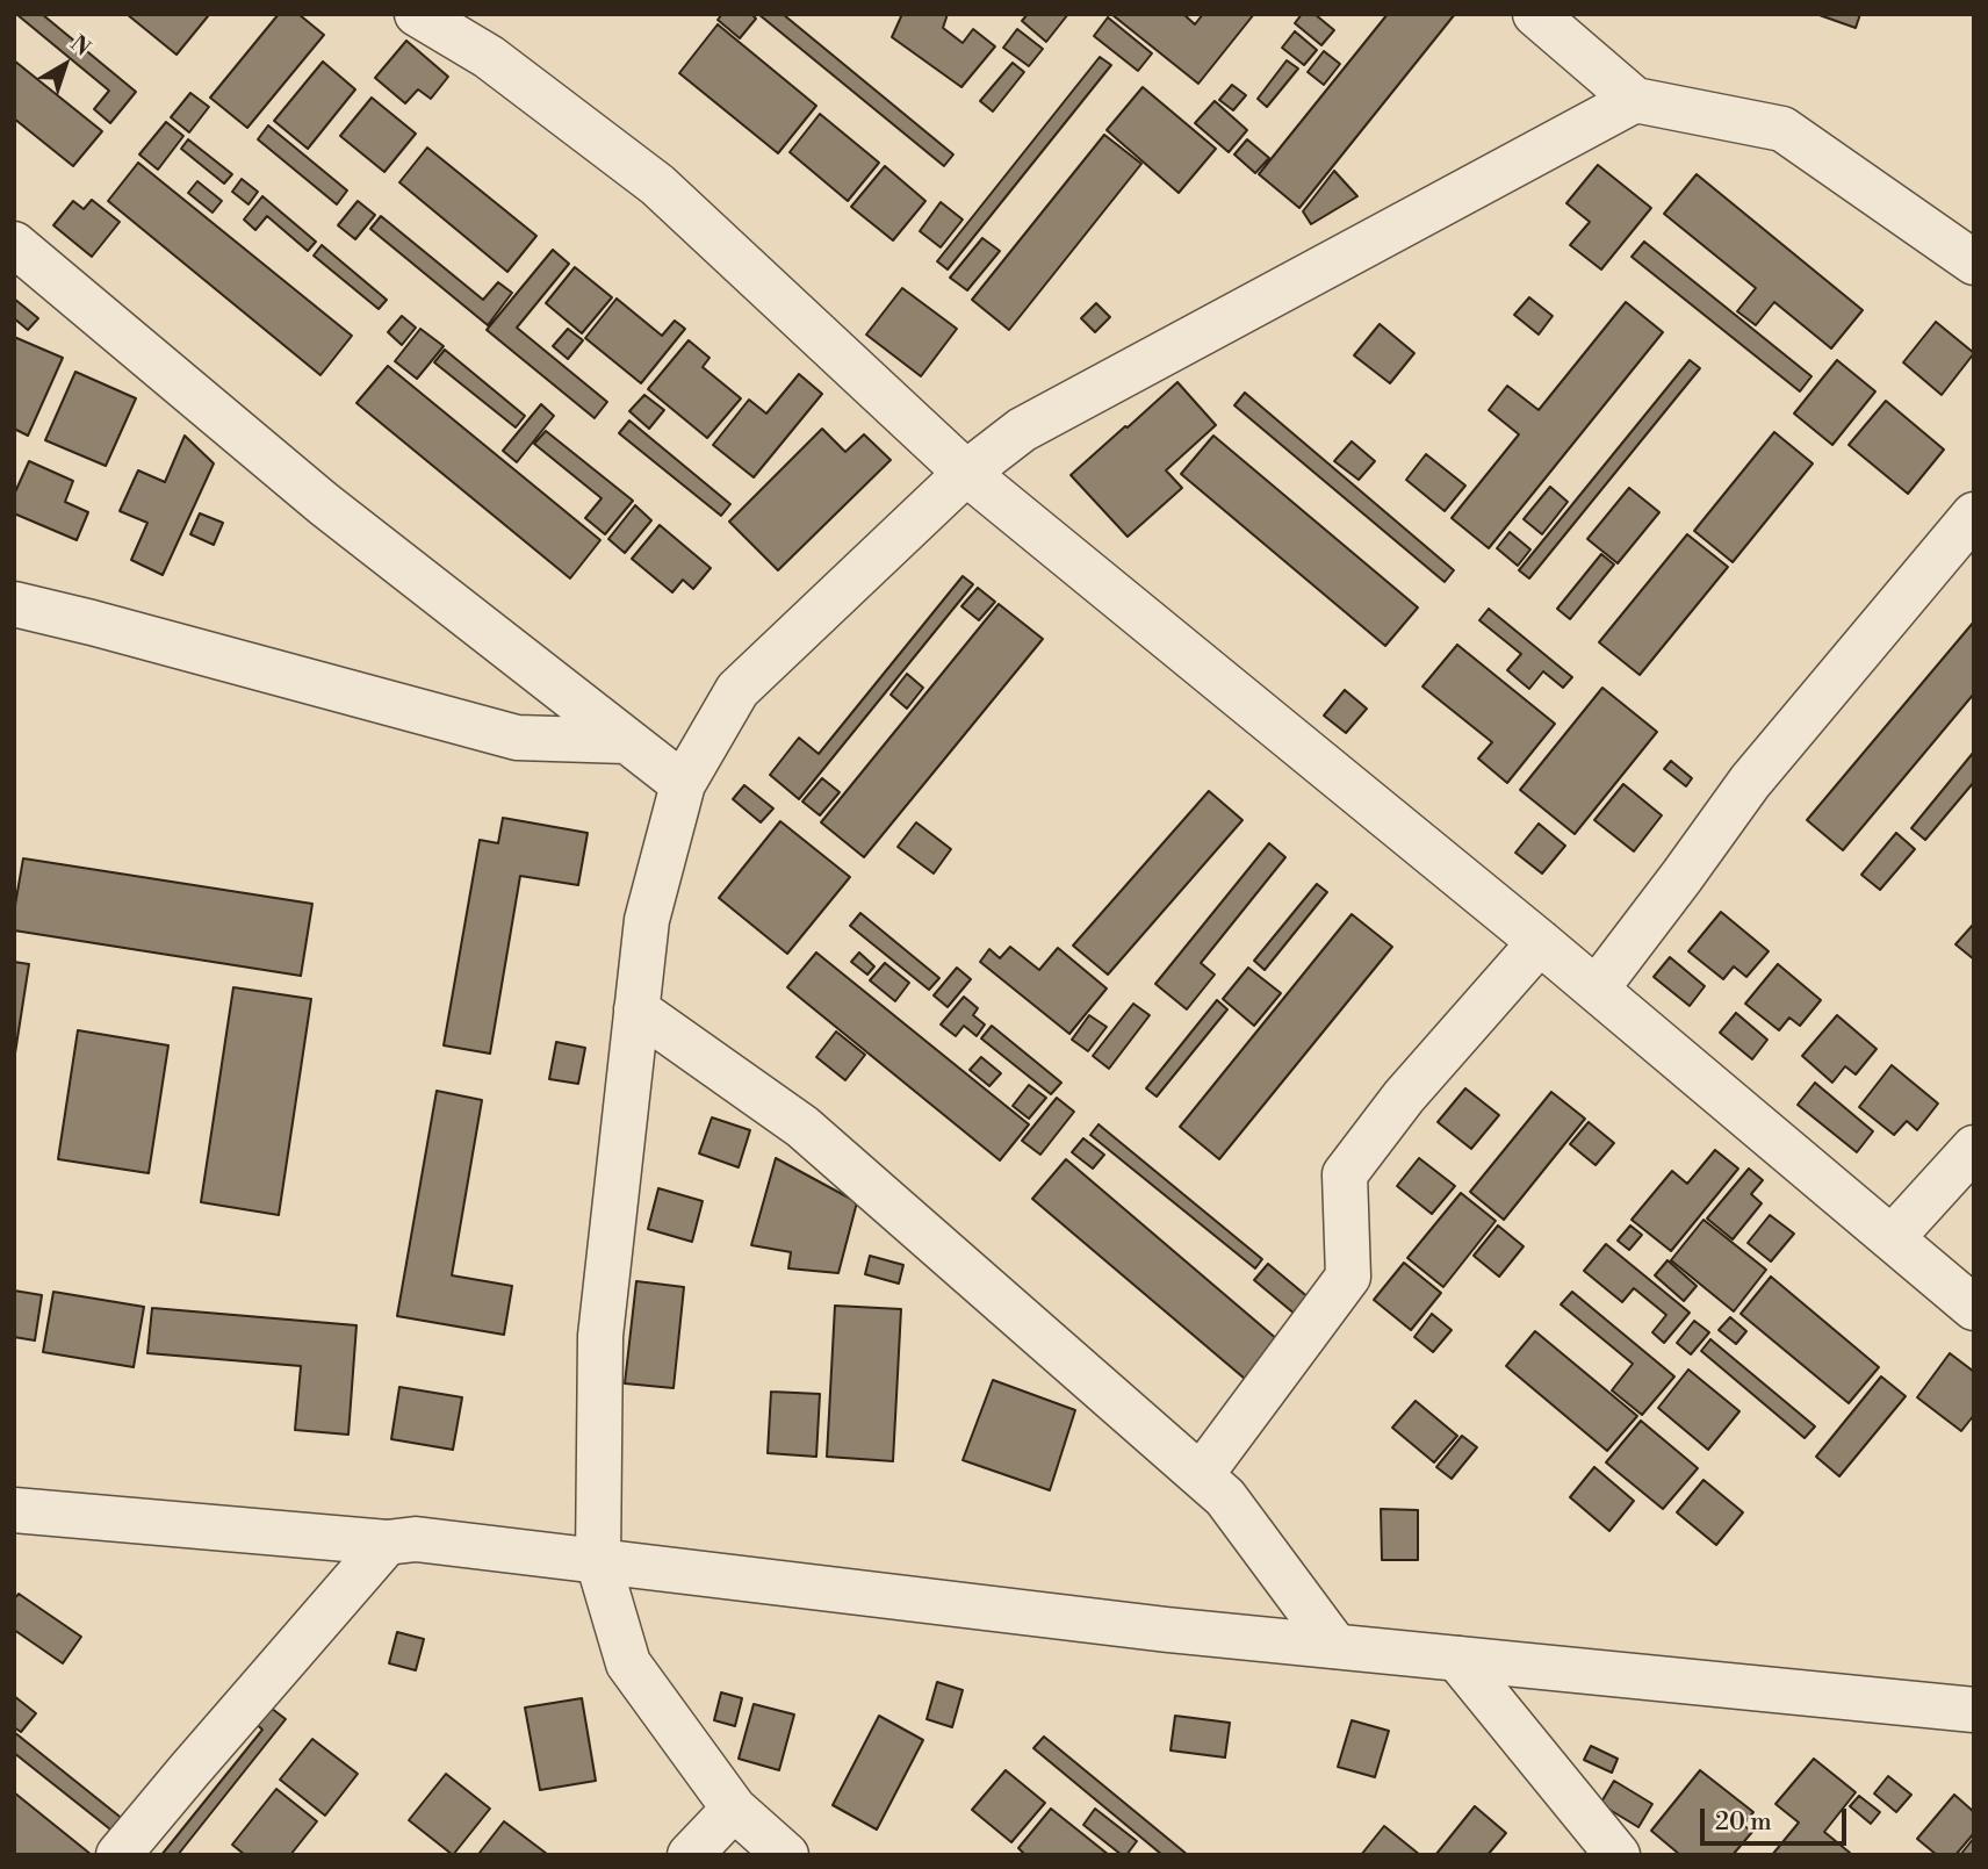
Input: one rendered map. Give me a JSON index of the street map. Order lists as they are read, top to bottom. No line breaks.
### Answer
{"scale_bar":"20 m","north":"top right"}
